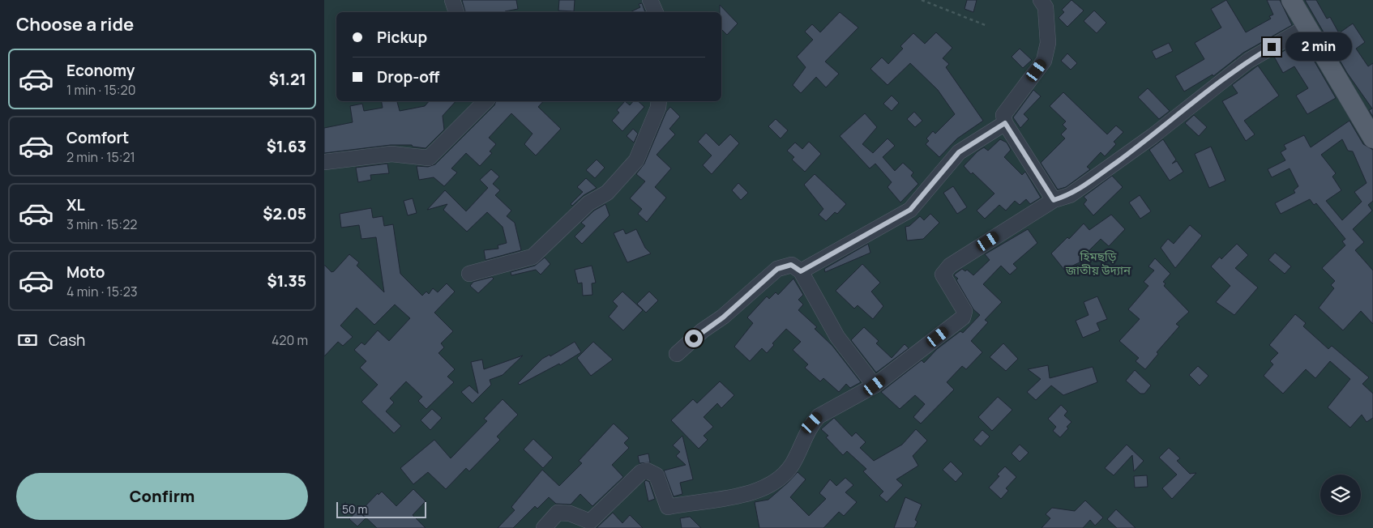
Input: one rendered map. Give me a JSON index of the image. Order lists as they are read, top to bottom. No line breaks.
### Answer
{"parks":["হিমছড়ি জাতীয় উদ্যান"],"scale_bar":"50 m","page":{"heading":"Choose a ride","banner":["Pickup","Drop-off"],"bubble":"2 min","list":[{"name":"Economy","note":"1 min · 15:20","value":"$1.21"},{"name":"Comfort","note":"2 min · 15:21","value":"$1.63"},{"name":"XL","note":"3 min · 15:22","value":"$2.05"},{"name":"Moto","note":"4 min · 15:23","value":"$1.35"}],"pay":["Cash","420 m"],"buttons":"Confirm","scale":"50 m"}}
